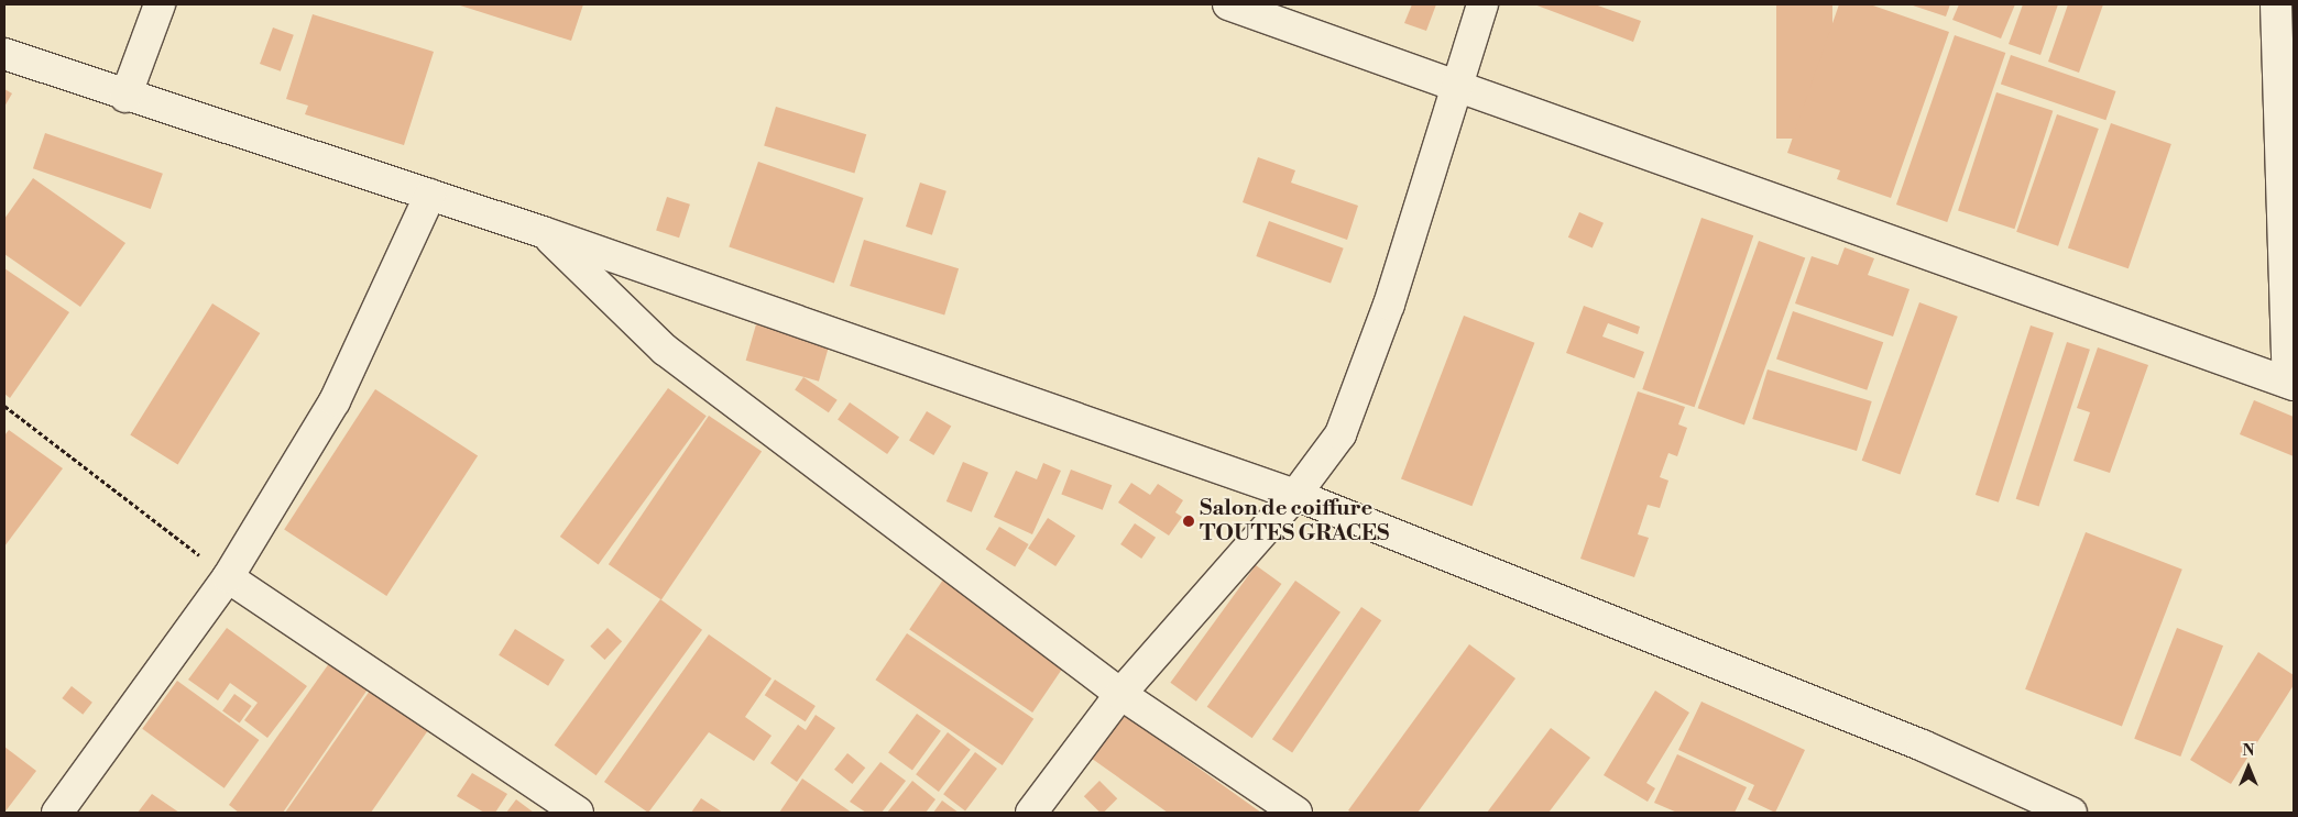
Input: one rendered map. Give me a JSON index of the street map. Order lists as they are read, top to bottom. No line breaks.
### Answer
{"places":["Salon de coiffure TOUTES GRACES"],"north":"top"}
